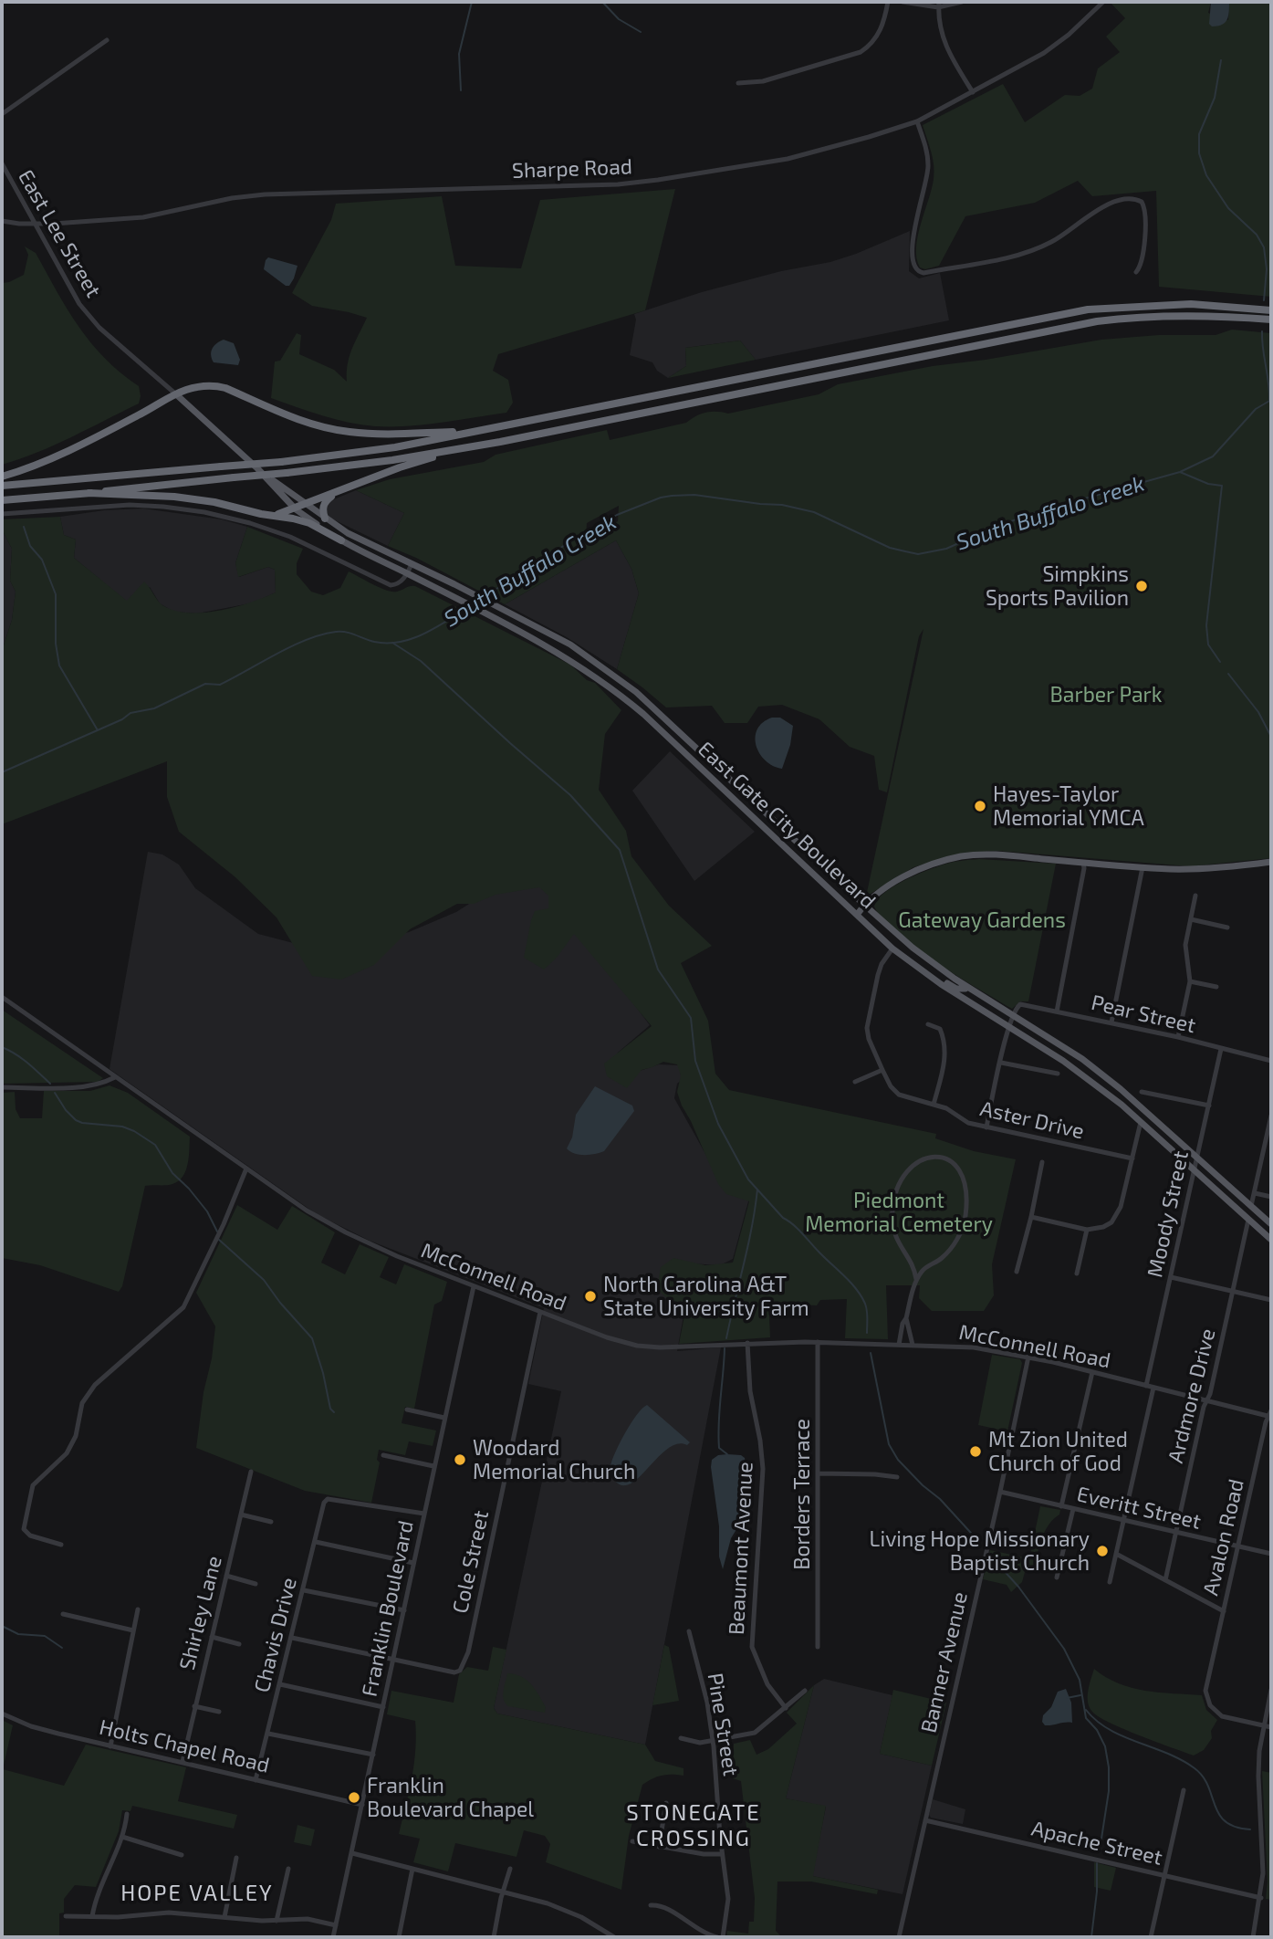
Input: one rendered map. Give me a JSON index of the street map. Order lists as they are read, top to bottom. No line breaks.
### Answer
{"streets":{"main road":["East Gate City Boulevard"],"street":["Sharpe Road","East Lee Street","Pear Street","Aster Drive","Moody Street","McConnell Road","Ardmore Drive","Borders Terrace","Everitt Street","Avalon Road","Beaumont Avenue","Cole Street","Franklin Boulevard","Shirley Lane","Chavis Drive","Banner Avenue","Pine Street","Holts Chapel Road","Apache Street"]},"crossings":[["Sharpe Road","East Lee Street"],["East Lee Street","East Gate City Boulevard"],["East Gate City Boulevard","Pear Street"],["East Gate City Boulevard","Aster Drive"],["East Gate City Boulevard","Moody Street"],["East Gate City Boulevard","Ardmore Drive"],["Pear Street","Moody Street"],["Moody Street","McConnell Road"],["McConnell Road","Ardmore Drive"],["McConnell Road","Borders Terrace"],["McConnell Road","Avalon Road"],["McConnell Road","Beaumont Avenue"],["McConnell Road","Cole Street"],["McConnell Road","Franklin Boulevard"],["McConnell Road","Banner Avenue"],["Ardmore Drive","Everitt Street"],["Everitt Street","Avalon Road"],["Everitt Street","Banner Avenue"],["Cole Street","Franklin Boulevard"],["Franklin Boulevard","Chavis Drive"],["Franklin Boulevard","Holts Chapel Road"],["Shirley Lane","Holts Chapel Road"],["Chavis Drive","Holts Chapel Road"],["Banner Avenue","Apache Street"]],"districts":["STONEGATE CROSSING","HOPE VALLEY"],"water":["South Buffalo Creek"],"parks":["Barber Park","Gateway Gardens","Piedmont Memorial Cemetery"],"places":["Simpkins Sports Pavilion","Hayes-Taylor Memorial YMCA","North Carolina A&T State University Farm","Mt Zion United Church of God","Woodard Memorial Church","Living Hope Missionary Baptist Church","Franklin Boulevard Chapel"]}
